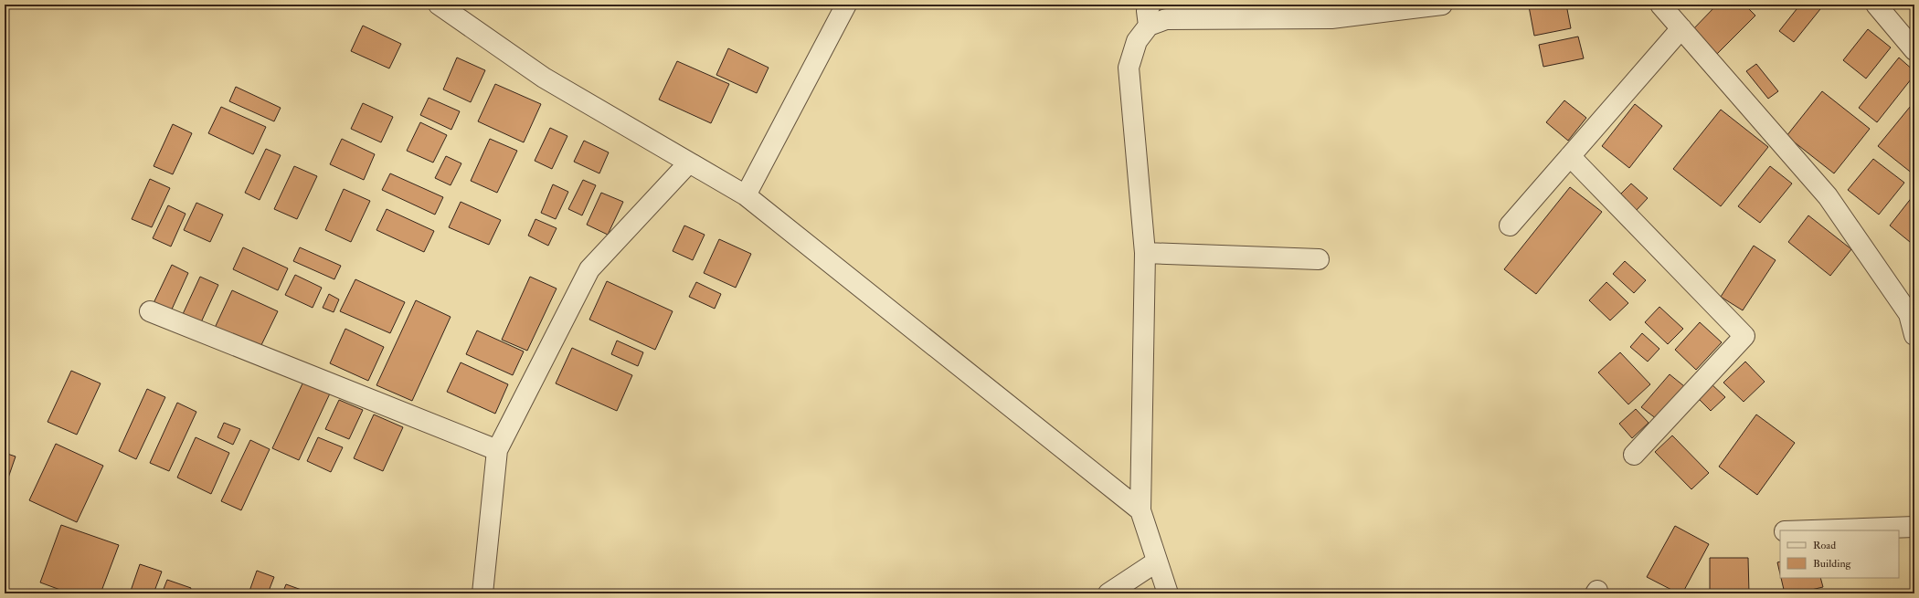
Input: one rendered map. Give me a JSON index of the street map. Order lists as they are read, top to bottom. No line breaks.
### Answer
{"legend":["Road","Building"]}
